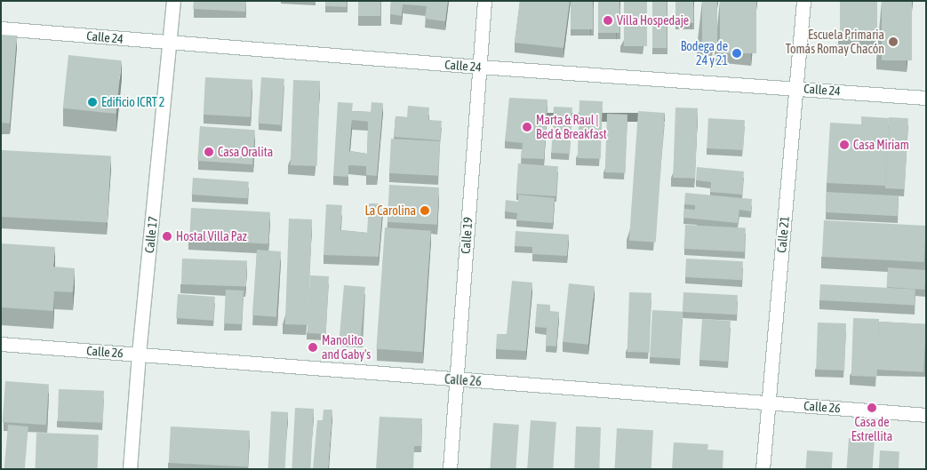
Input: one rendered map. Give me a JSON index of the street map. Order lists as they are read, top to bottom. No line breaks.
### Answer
{"streets":{"street":["Calle 24","Calle 17","Calle 21","Calle 19","Calle 26"]},"crossings":[["Calle 24","Calle 17"],["Calle 24","Calle 21"],["Calle 24","Calle 19"],["Calle 17","Calle 26"],["Calle 21","Calle 26"],["Calle 19","Calle 26"]],"places":["Villa Hospedaje","Escuela Primaria Tomás Romay Chacón","Bodega de 24 y 21","Edificio ICRT 2","Marta & Raul | Bed & Breakfast","Casa Miriam","Casa Oralita","La Carolina","Hostal Villa Paz","Manolito and Gaby's","Casa de Estrellita"]}
